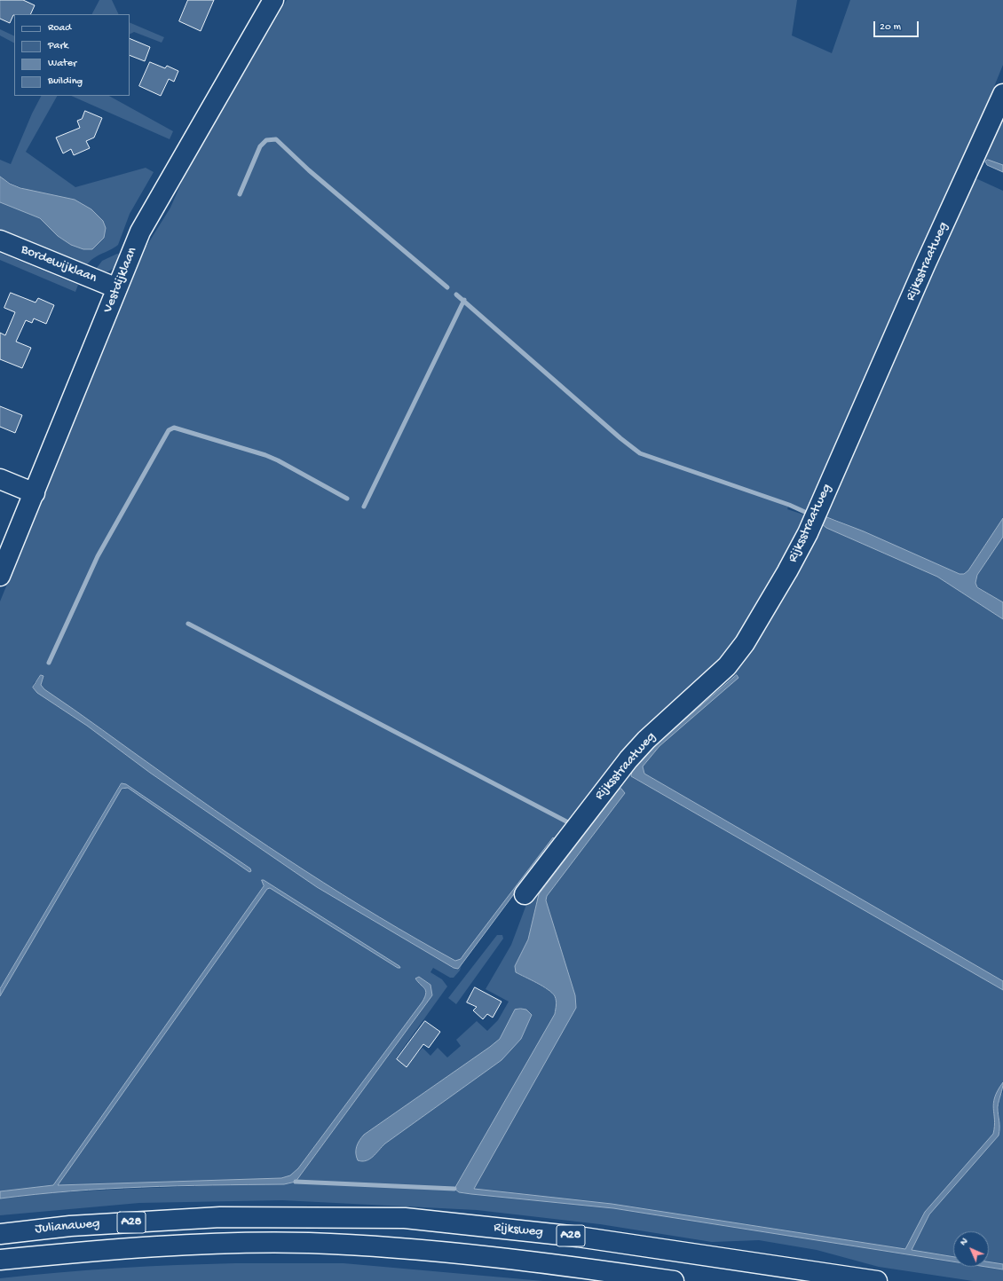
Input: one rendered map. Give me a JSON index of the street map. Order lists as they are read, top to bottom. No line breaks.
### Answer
{"streets":{"main road":["Rijksstraatweg","Bordewijklaan","Vestdijklaan","A28","Julianaweg","Rijksweg"]},"crossings":[["Bordewijklaan","Vestdijklaan"],["Julianaweg","Rijksweg"]],"legend":["Road","Park","Water","Building"],"scale_bar":"20 m","north":"top left"}
